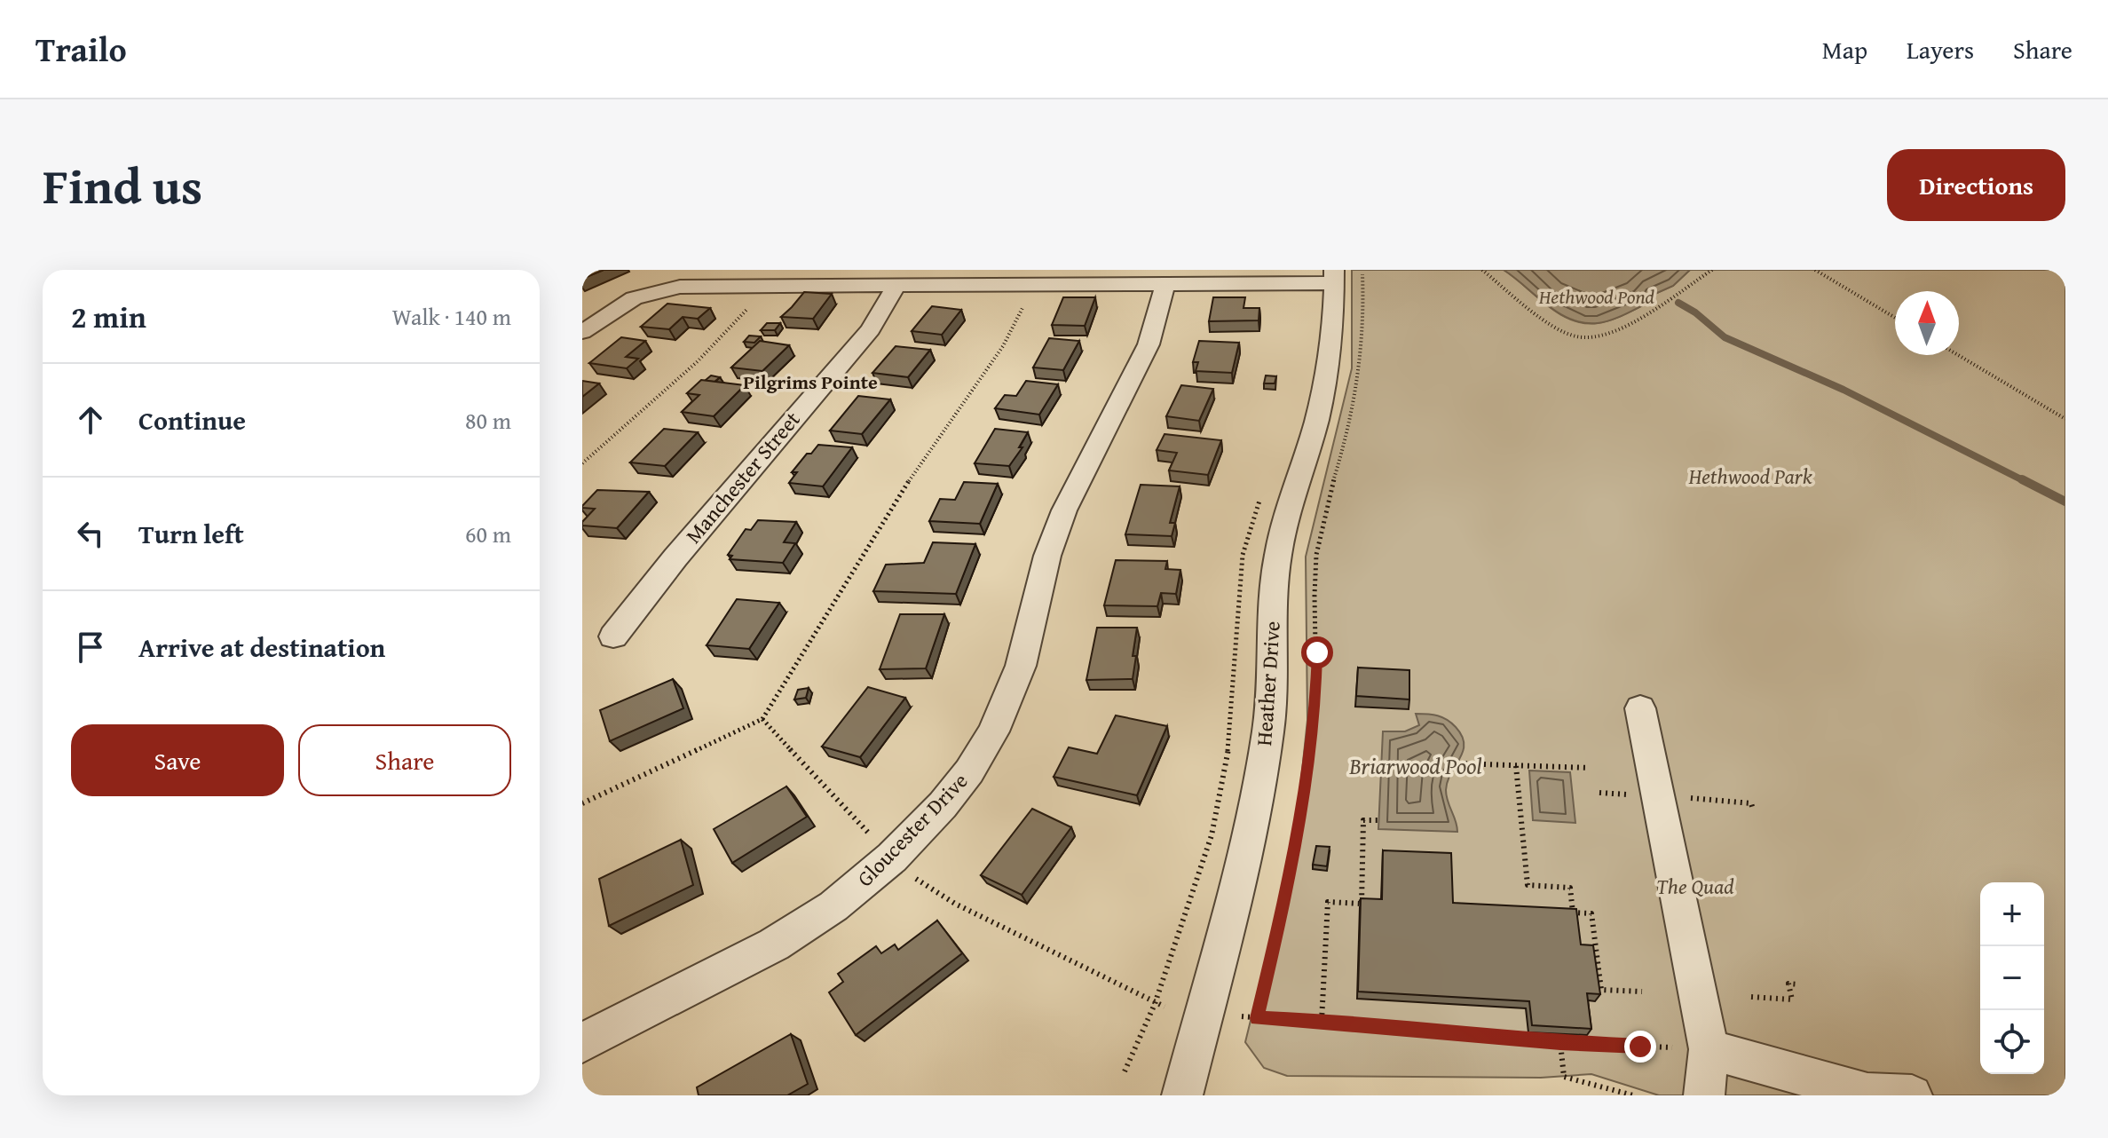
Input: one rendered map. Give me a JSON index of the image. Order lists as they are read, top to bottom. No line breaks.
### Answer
{"streets":{"street":["Manchester Street","Heather Drive","Gloucester Drive"]},"districts":["Pilgrims Pointe"],"water":["Hethwood Pond","Briarwood Pool"],"parks":["Hethwood Park","The Quad"],"north":"top","page":{"header":"Trailo","nav":["Map","Layers","Share"],"title":"Find us","buttons":["Directions",["Save","Share"]],"heading":["2 min","Walk · 140 m"],"list":[["Continue","80 m"],["Turn left","60 m"],"Arrive at destination"],"map_buttons":["+","−"]}}
